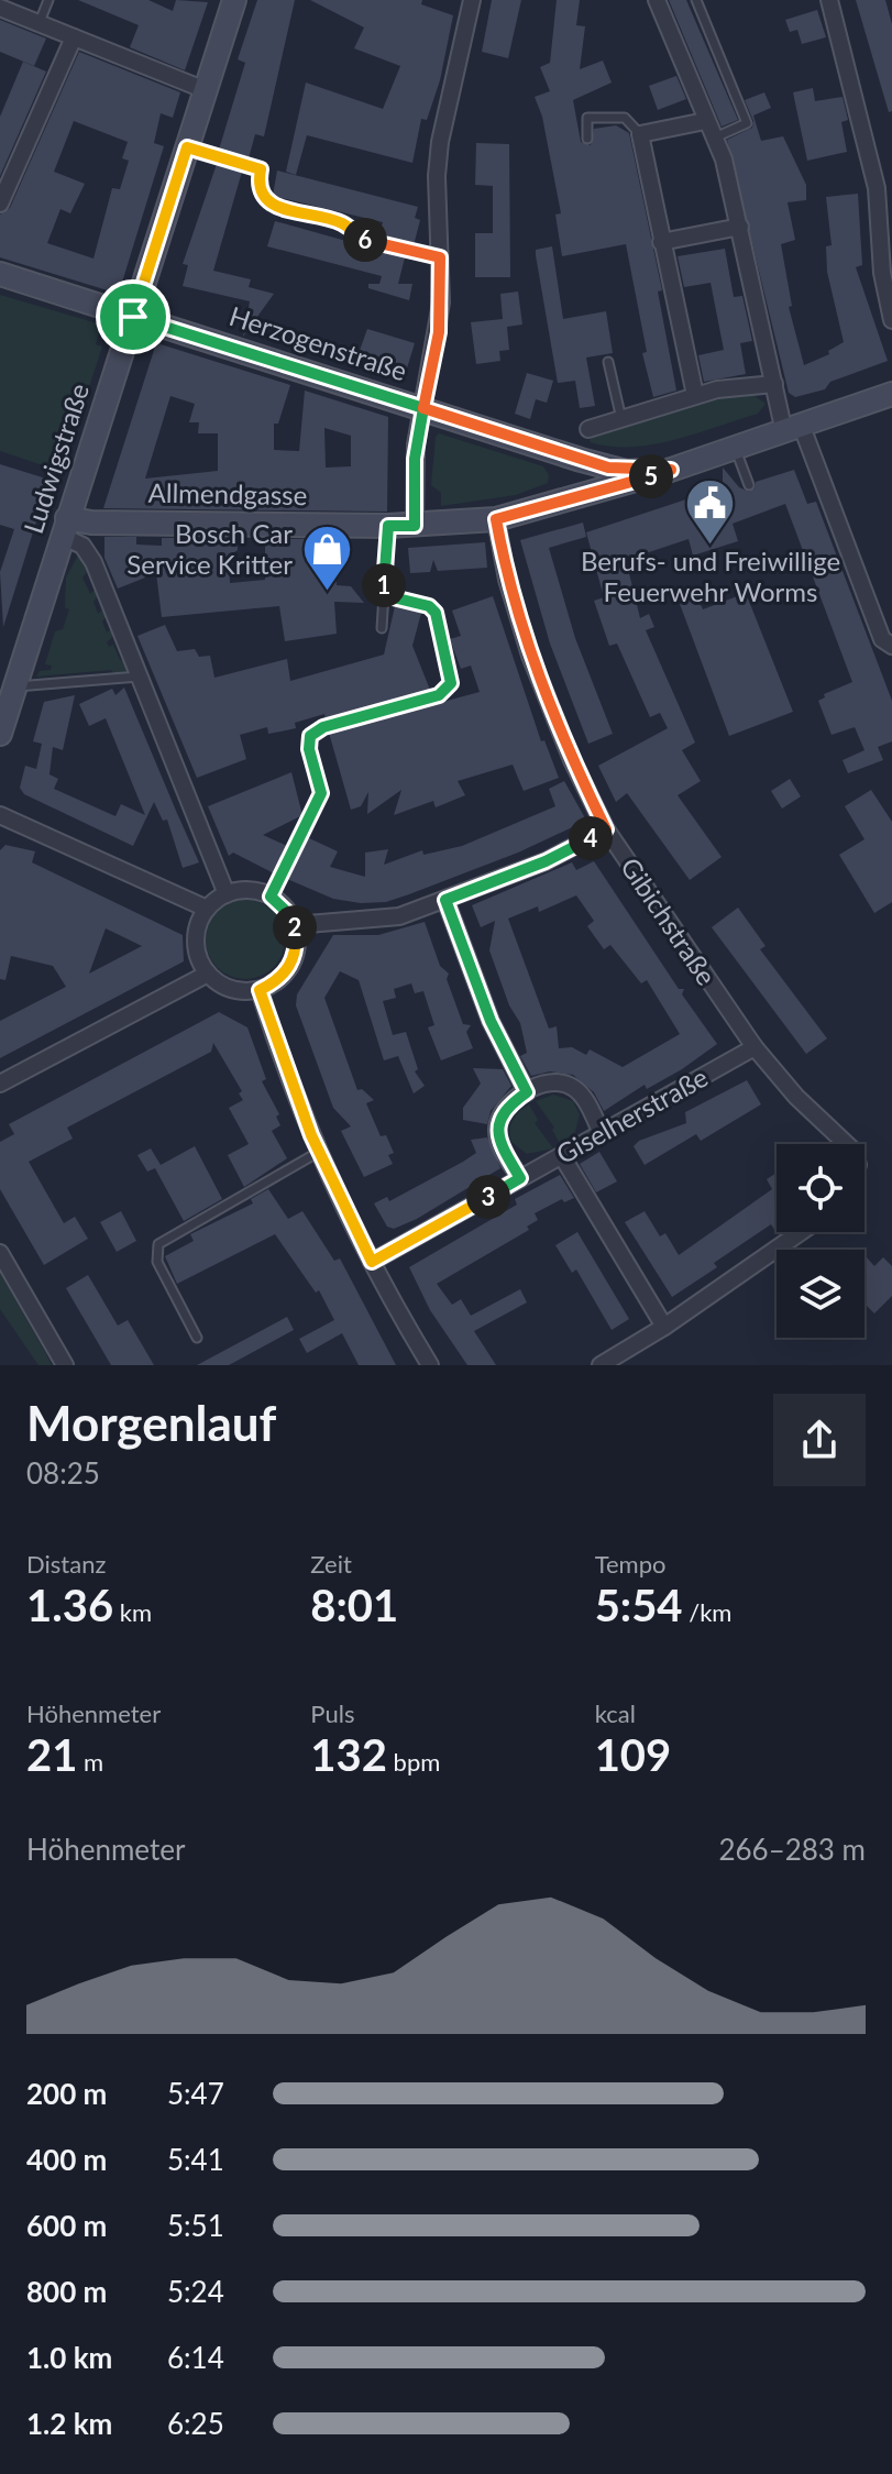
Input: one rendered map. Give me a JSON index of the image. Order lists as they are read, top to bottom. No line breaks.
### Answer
{"streets":{"main road":["Herzogenstraße","Ludwigstraße","Allmendgasse"],"street":["Gibichstraße","Giselherstraße"]},"crossings":[["Herzogenstraße","Ludwigstraße"],["Herzogenstraße","Allmendgasse"],["Ludwigstraße","Allmendgasse"],["Allmendgasse","Gibichstraße"],["Gibichstraße","Giselherstraße"]],"places":{"public building":["Berufs- und Freiwillige Feuerwehr Worms"],"shop":["Bosch Car Service Kritter"]},"page":{"pins":["6","5","1","4","2","3"],"heading":["Morgenlauf","08:25"],"stats":[["Distanz","1.36 km"],["Zeit","8:01"],["Tempo","5:54 /km"],["Höhenmeter","21 m"],["Puls","132 bpm"],["kcal","109"]],"chart":["Höhenmeter","266–283 m"],"list":[{"name":"200 m","note":"5:47"},{"name":"400 m","note":"5:41"},{"name":"600 m","note":"5:51"},{"name":"800 m","note":"5:24"},{"name":"1.0 km","note":"6:14"},{"name":"1.2 km","note":"6:25"}]}}
